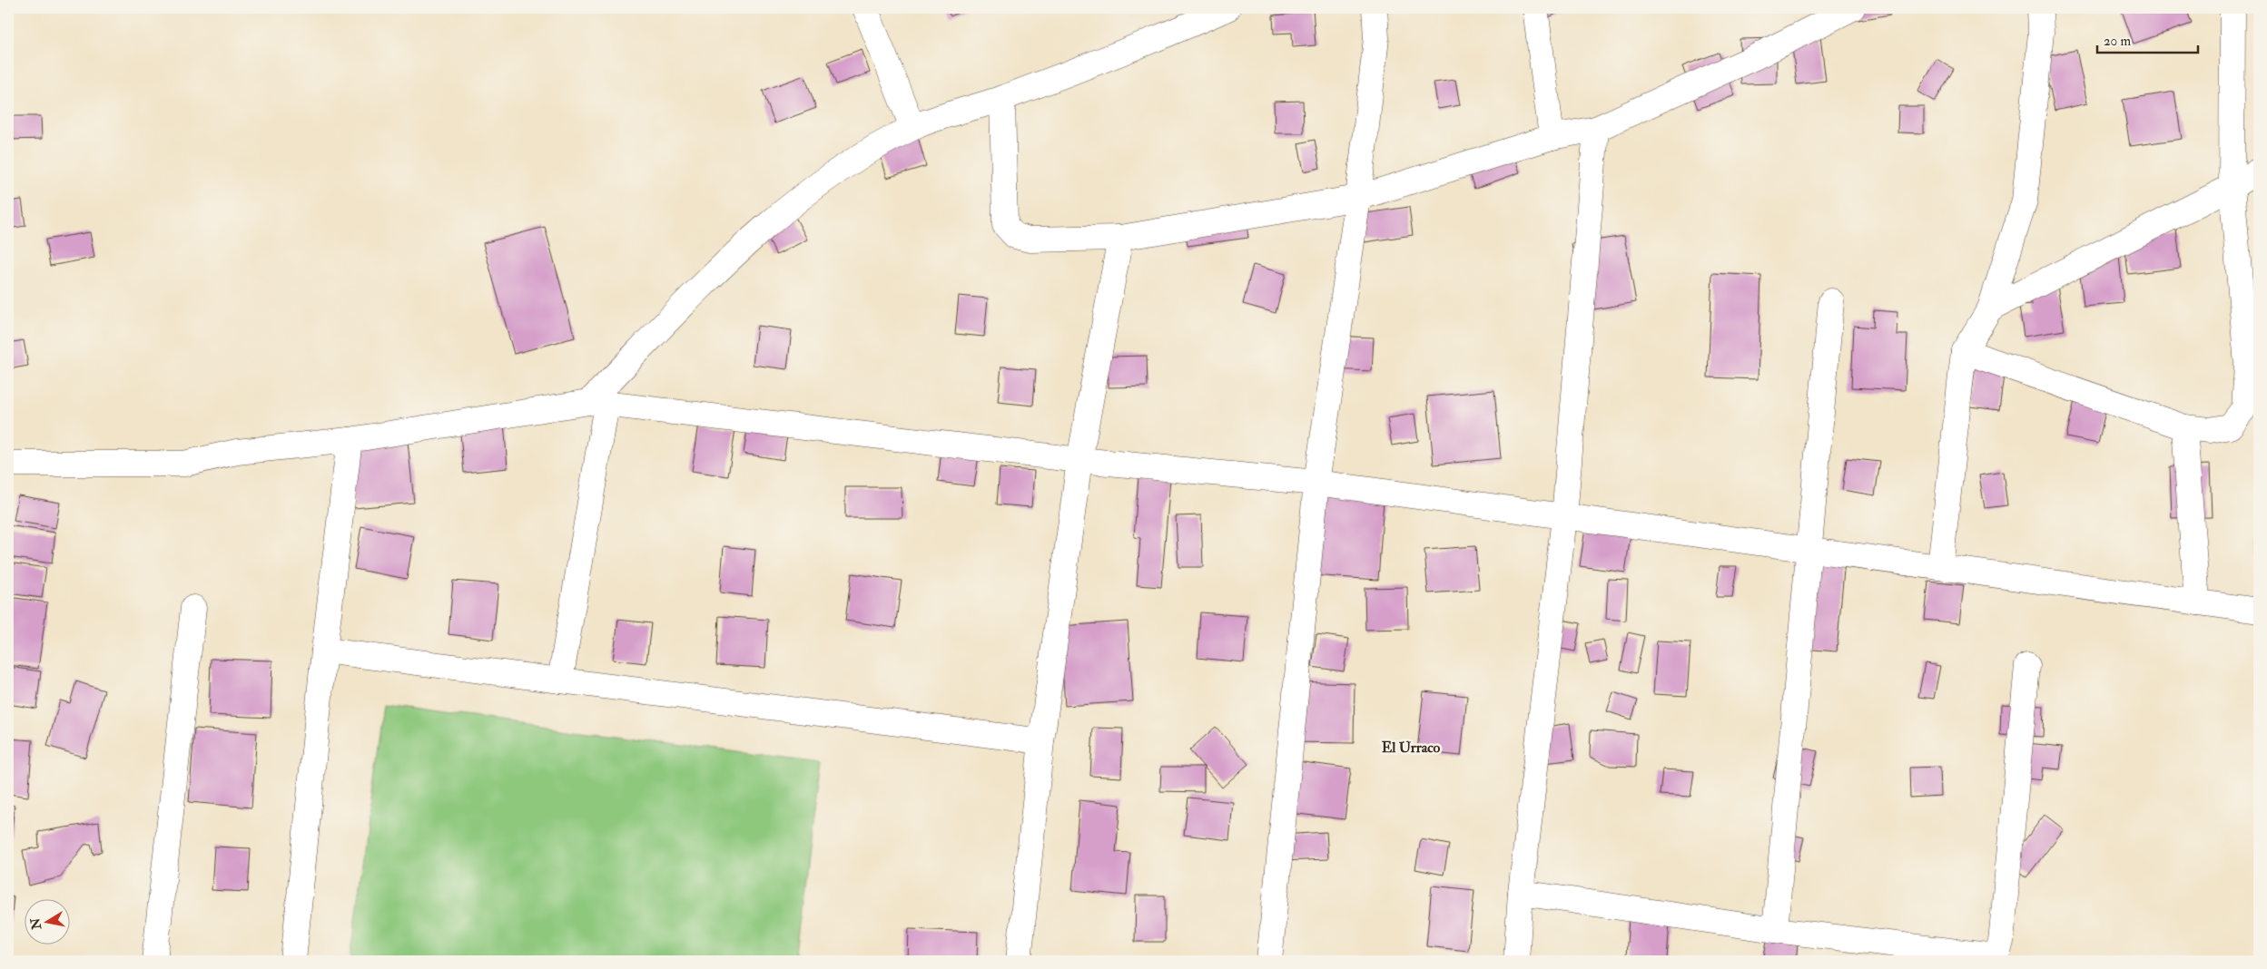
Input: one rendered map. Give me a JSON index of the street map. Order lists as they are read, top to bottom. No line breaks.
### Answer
{"districts":["El Urraco"],"scale_bar":"20 m","north":"left"}
